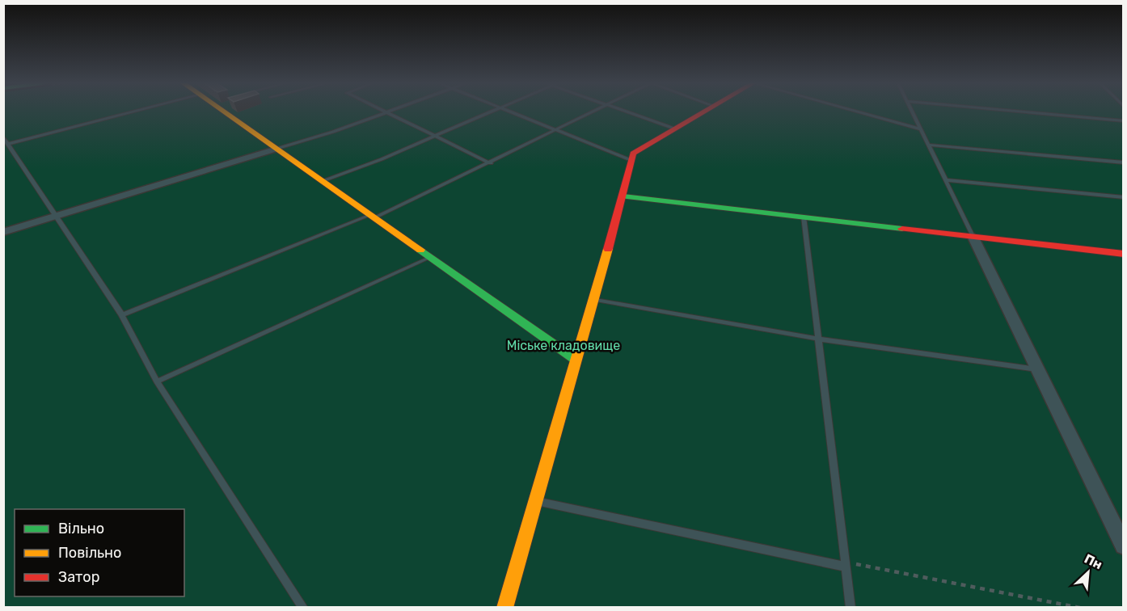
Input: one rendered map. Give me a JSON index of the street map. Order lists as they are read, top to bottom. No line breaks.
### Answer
{"parks":["Міське кладовище"],"legend":["Вільно","Повільно","Затор"],"north":"top right"}
